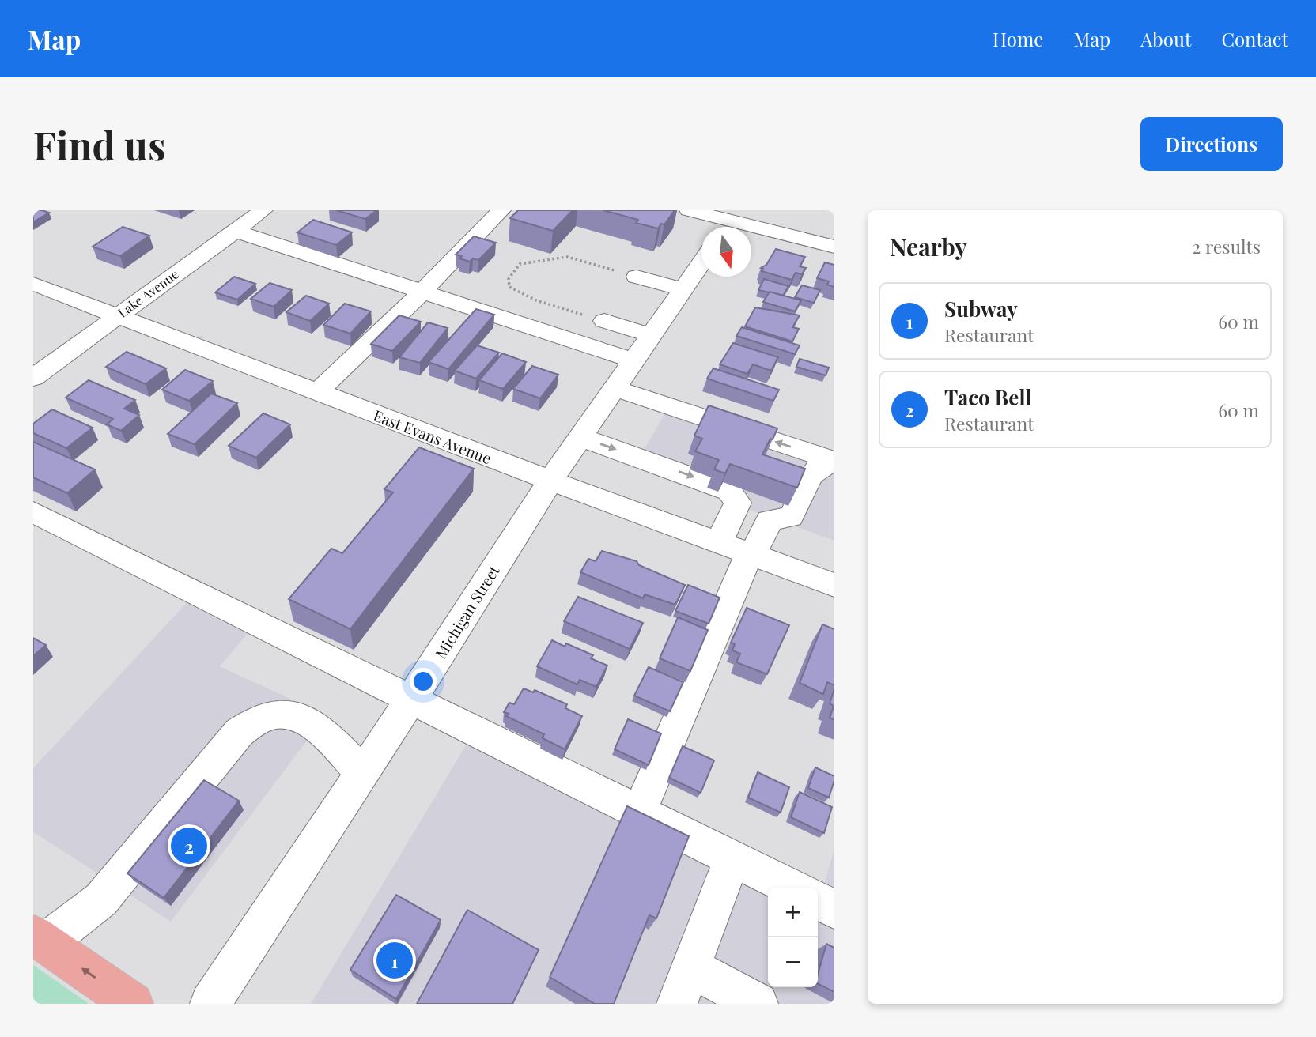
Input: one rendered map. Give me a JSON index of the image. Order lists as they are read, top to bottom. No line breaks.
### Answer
{"streets":{"street":["Lake Avenue","East Evans Avenue","Michigan Street"]},"crossings":[["Lake Avenue","East Evans Avenue"],["East Evans Avenue","Michigan Street"]],"north":"bottom","page":{"header":"Map","nav":["Home","Map","About","Contact"],"buttons":"Directions","title":"Find us","heading":["Nearby","2 results"],"list":[{"mark":"1","name":"Subway","note":"Restaurant","value":"60 m"},{"mark":"2","name":"Taco Bell","note":"Restaurant","value":"60 m"}],"pins":["2","1"],"map_buttons":["+","−"]}}
